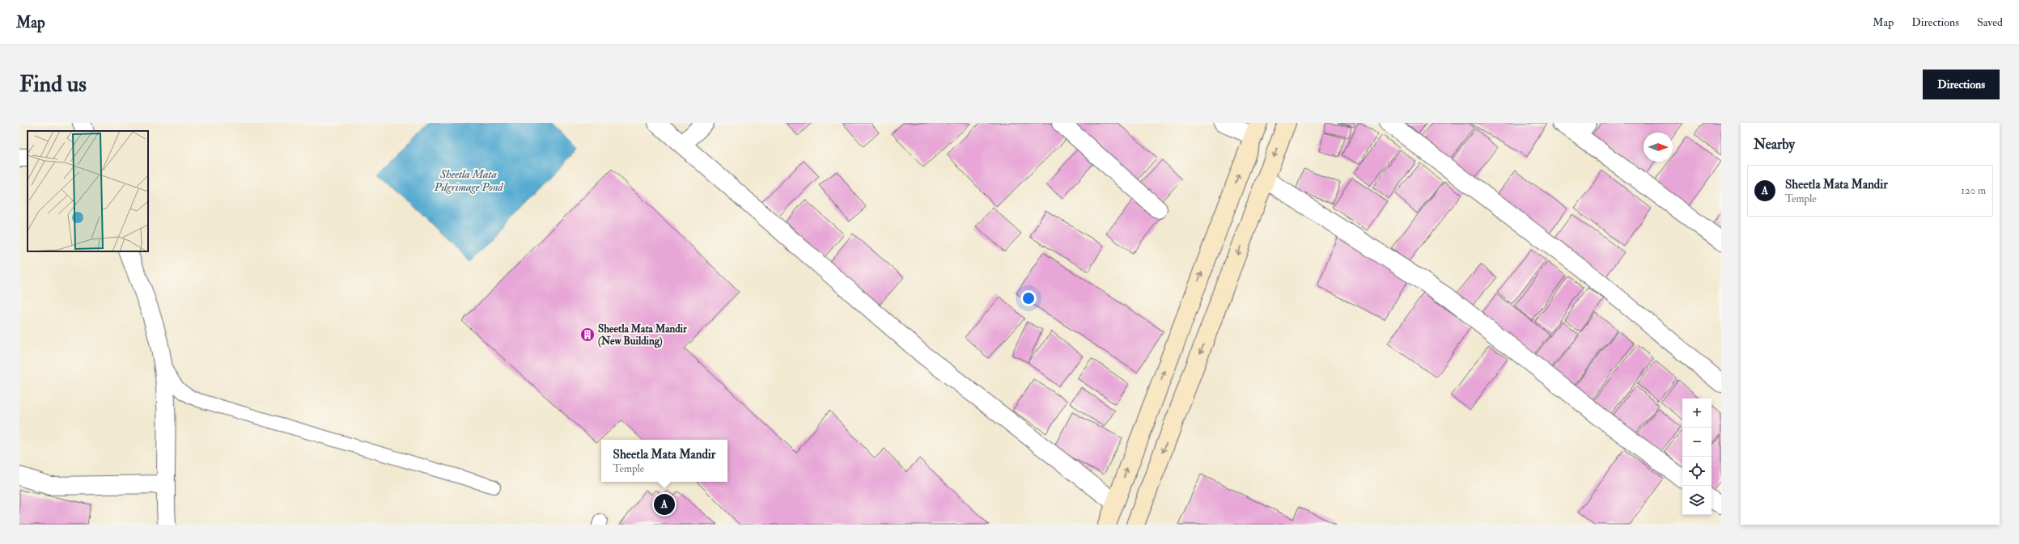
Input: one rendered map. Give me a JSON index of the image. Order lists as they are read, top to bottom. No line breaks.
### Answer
{"water":["Sheetla Mata Pilgrimage Pond"],"places":{"building":["Sheetla Mata Mandir (New Building)"]},"north":"right","page":{"header":"Map","nav":["Map","Directions","Saved"],"buttons":"Directions","title":"Find us","heading":"Nearby","list":[{"mark":"A","name":"Sheetla Mata Mandir","note":"Temple","value":"120 m"}],"map_buttons":["+","−"],"popup":["Sheetla Mata Mandir","Temple"],"pins":"A"}}
